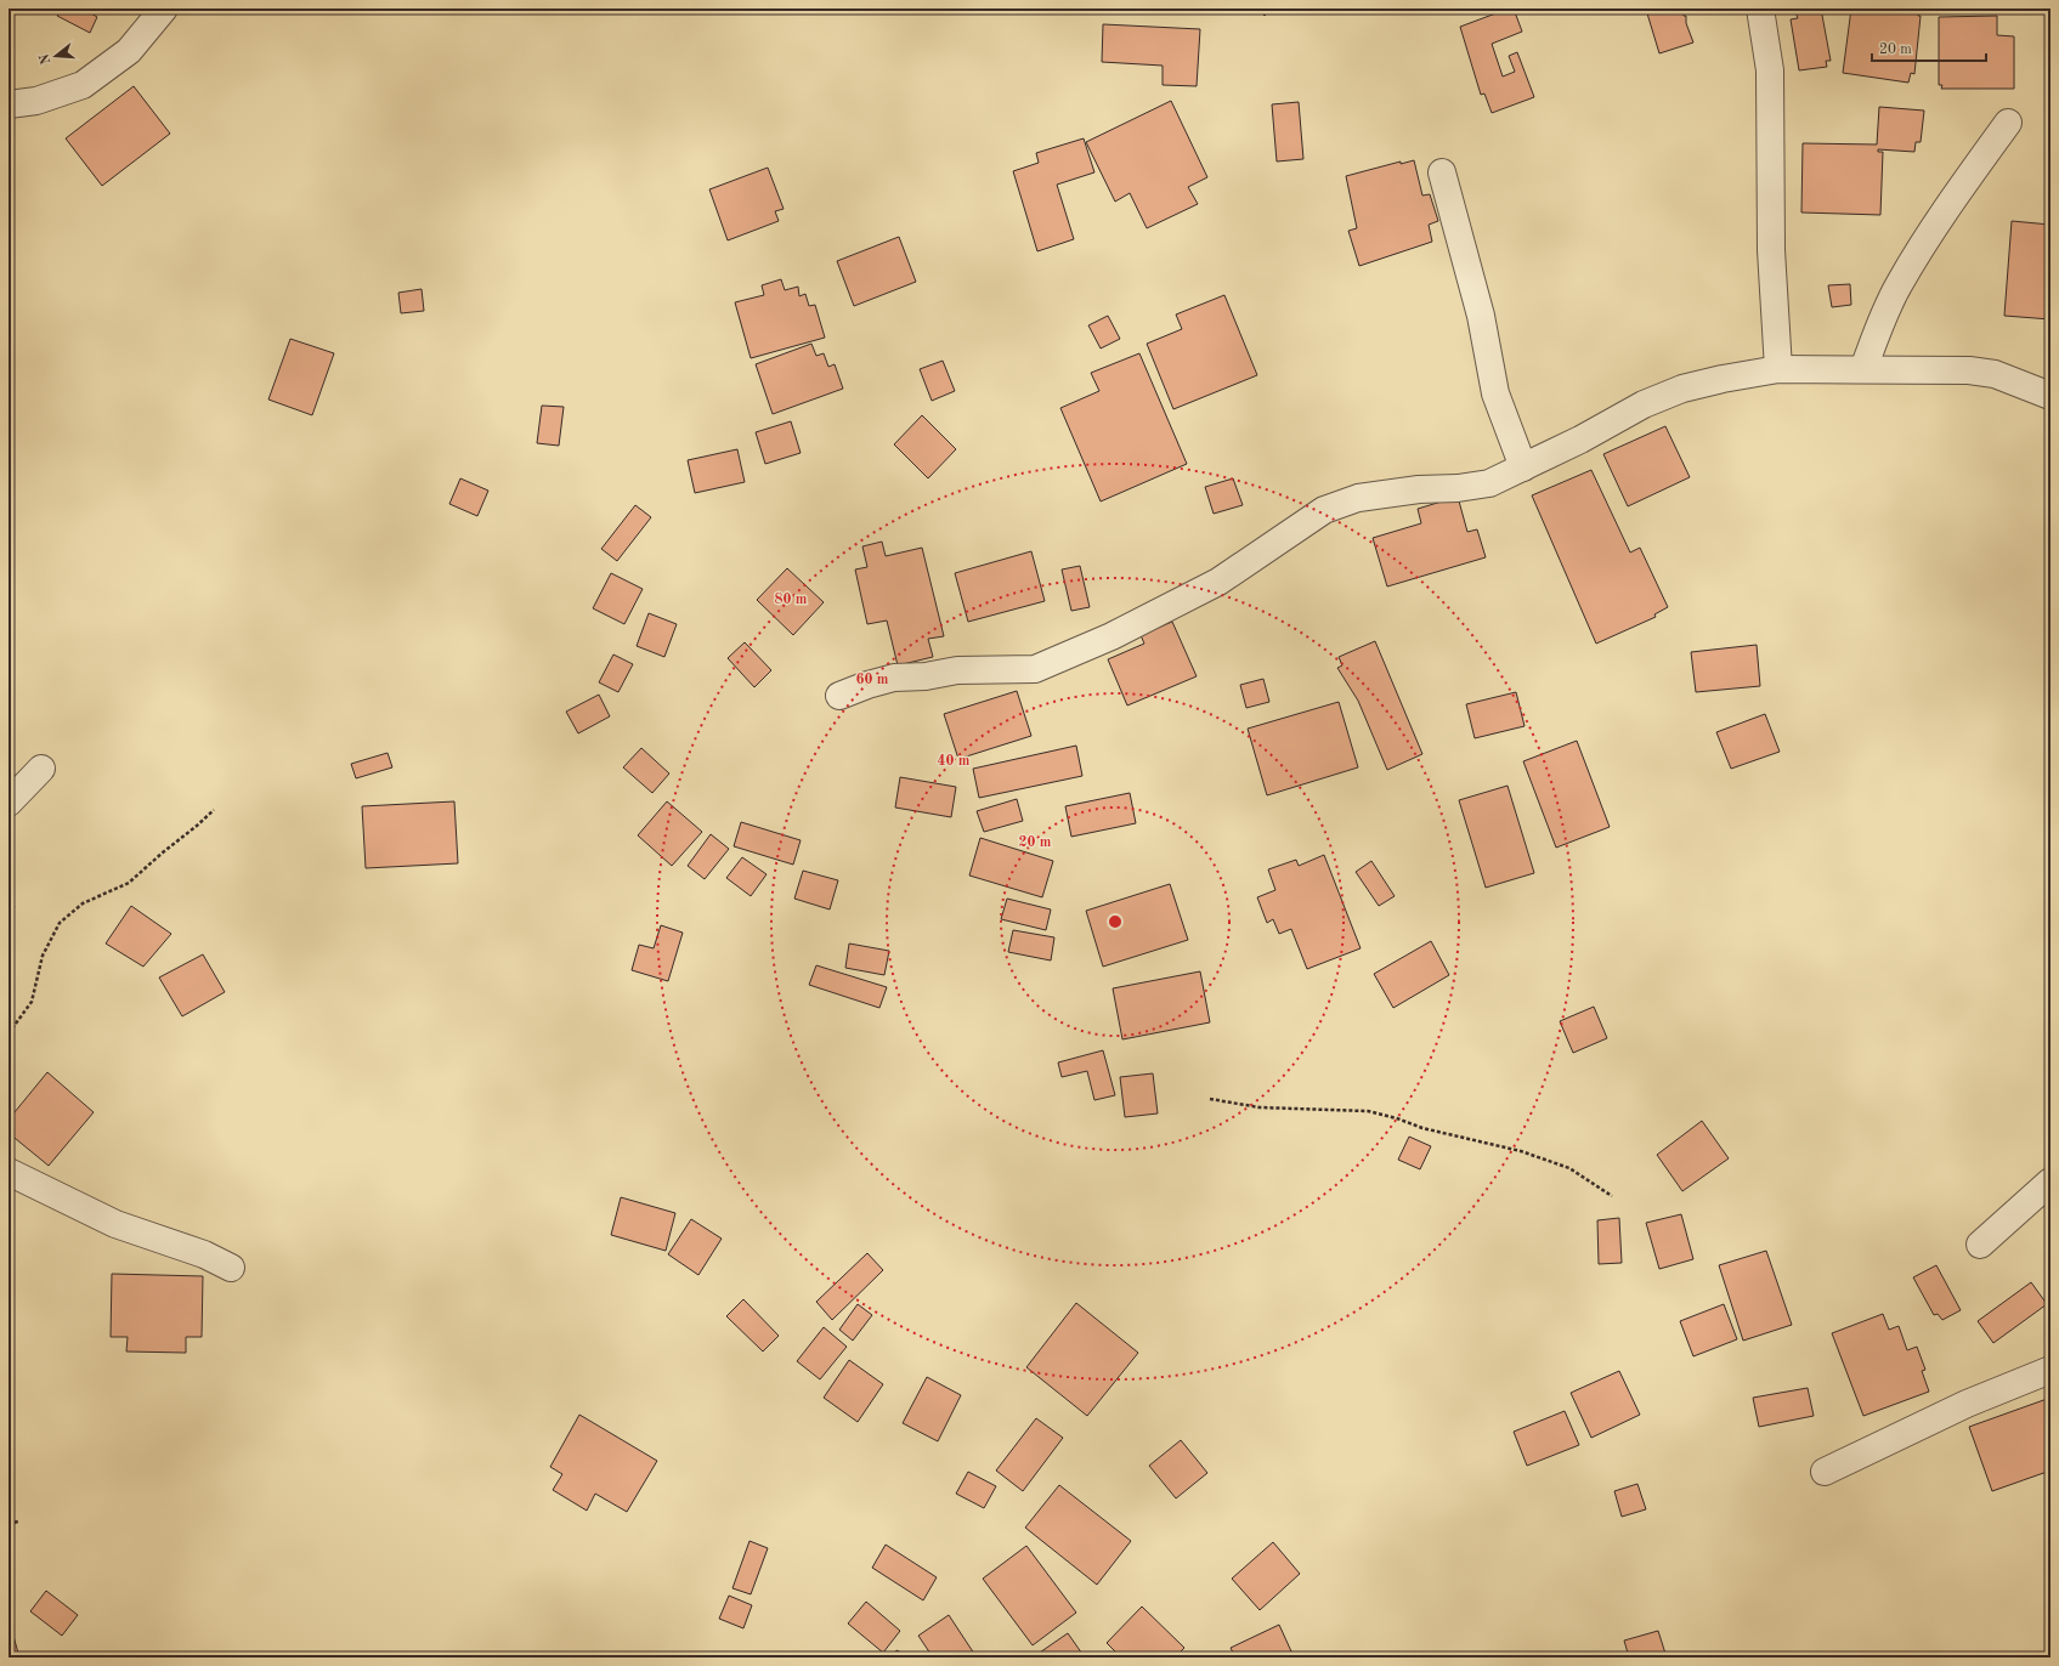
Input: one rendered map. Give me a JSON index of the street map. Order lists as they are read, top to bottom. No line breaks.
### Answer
{"scale_bar":"20 m","north":"left","rings":["80 m","60 m","40 m","20 m"]}
